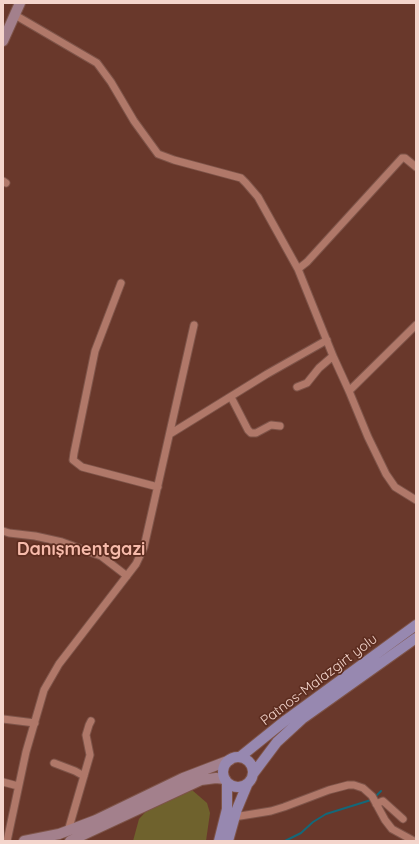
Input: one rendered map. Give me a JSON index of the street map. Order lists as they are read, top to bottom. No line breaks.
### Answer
{"streets":{"main road":["Patnos-Malazgirt yolu"]},"districts":["Danışmentgazi"]}
